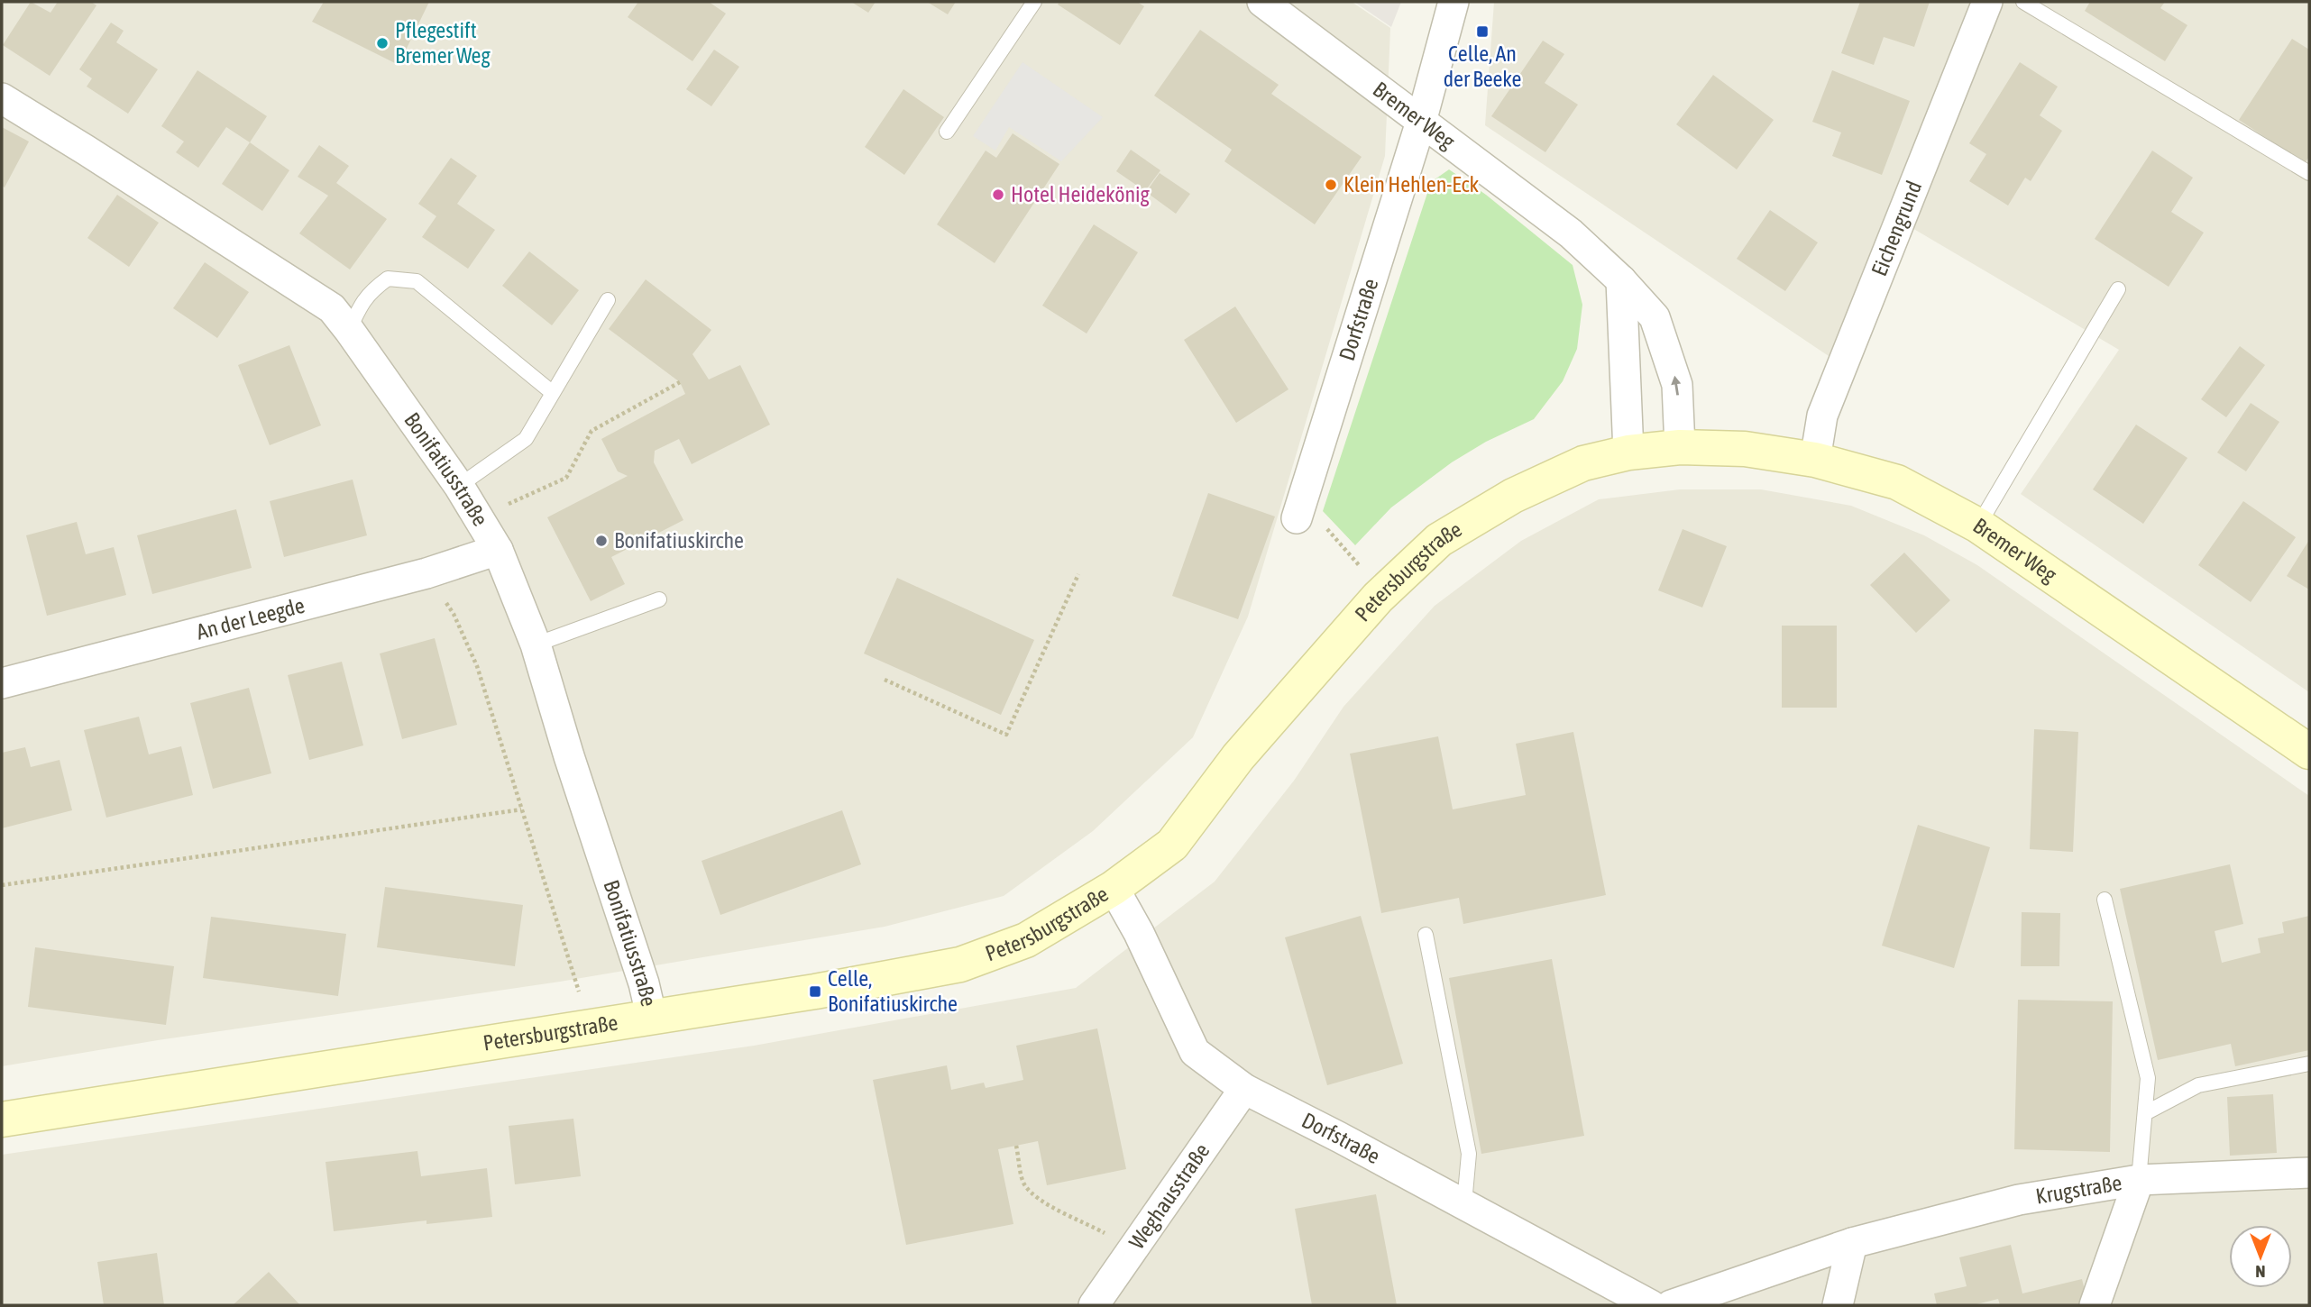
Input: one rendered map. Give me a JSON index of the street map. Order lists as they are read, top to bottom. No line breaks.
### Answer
{"streets":{"main road":["Bremer Weg","Petersburgstraße"],"street":["Eichengrund","Dorfstraße","Bonifatiusstraße","An der Leegde","Krugstraße","Weghausstraße"]},"crossings":[["Bremer Weg","Eichengrund"],["Bremer Weg","Dorfstraße"],["Bremer Weg","Petersburgstraße"],["Dorfstraße","Petersburgstraße"],["Dorfstraße","Weghausstraße"],["Bonifatiusstraße","Petersburgstraße"],["Bonifatiusstraße","An der Leegde"]],"places":{"transit":["Celle, An der Beeke","Celle, Bonifatiuskirche"],"other":["Pflegestift Bremer Weg","Klein Hehlen-Eck","Hotel Heidekönig","Bonifatiuskirche"]},"north":"bottom"}
